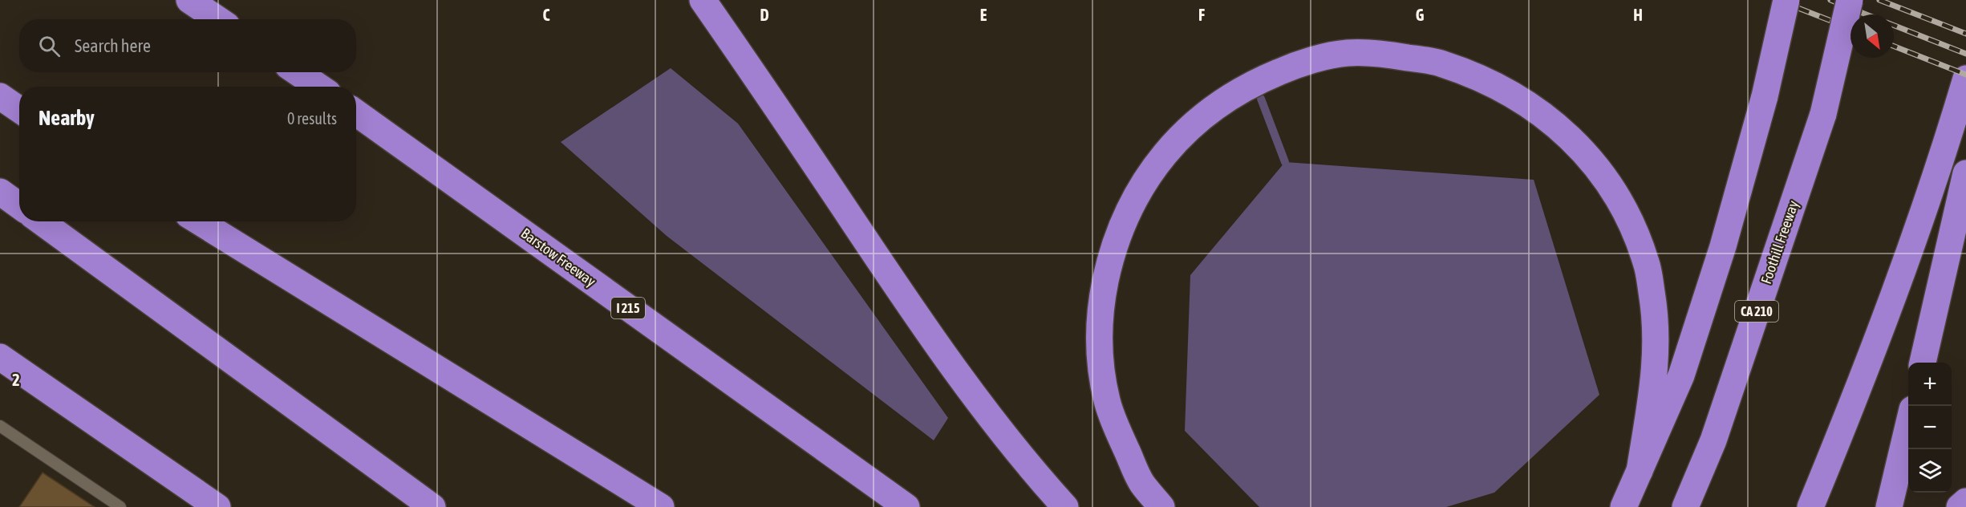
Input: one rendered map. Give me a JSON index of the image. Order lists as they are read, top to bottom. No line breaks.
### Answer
{"streets":{"highway":["Foothill Freeway","Barstow Freeway","I 215","CA 210"]},"north":"bottom right","page":{"search":"Search here","heading":["Nearby","0 results"],"map_buttons":["+","−"]},"grid":{"columns":["C","D","E","F","G","H"],"rows":["2"]}}
